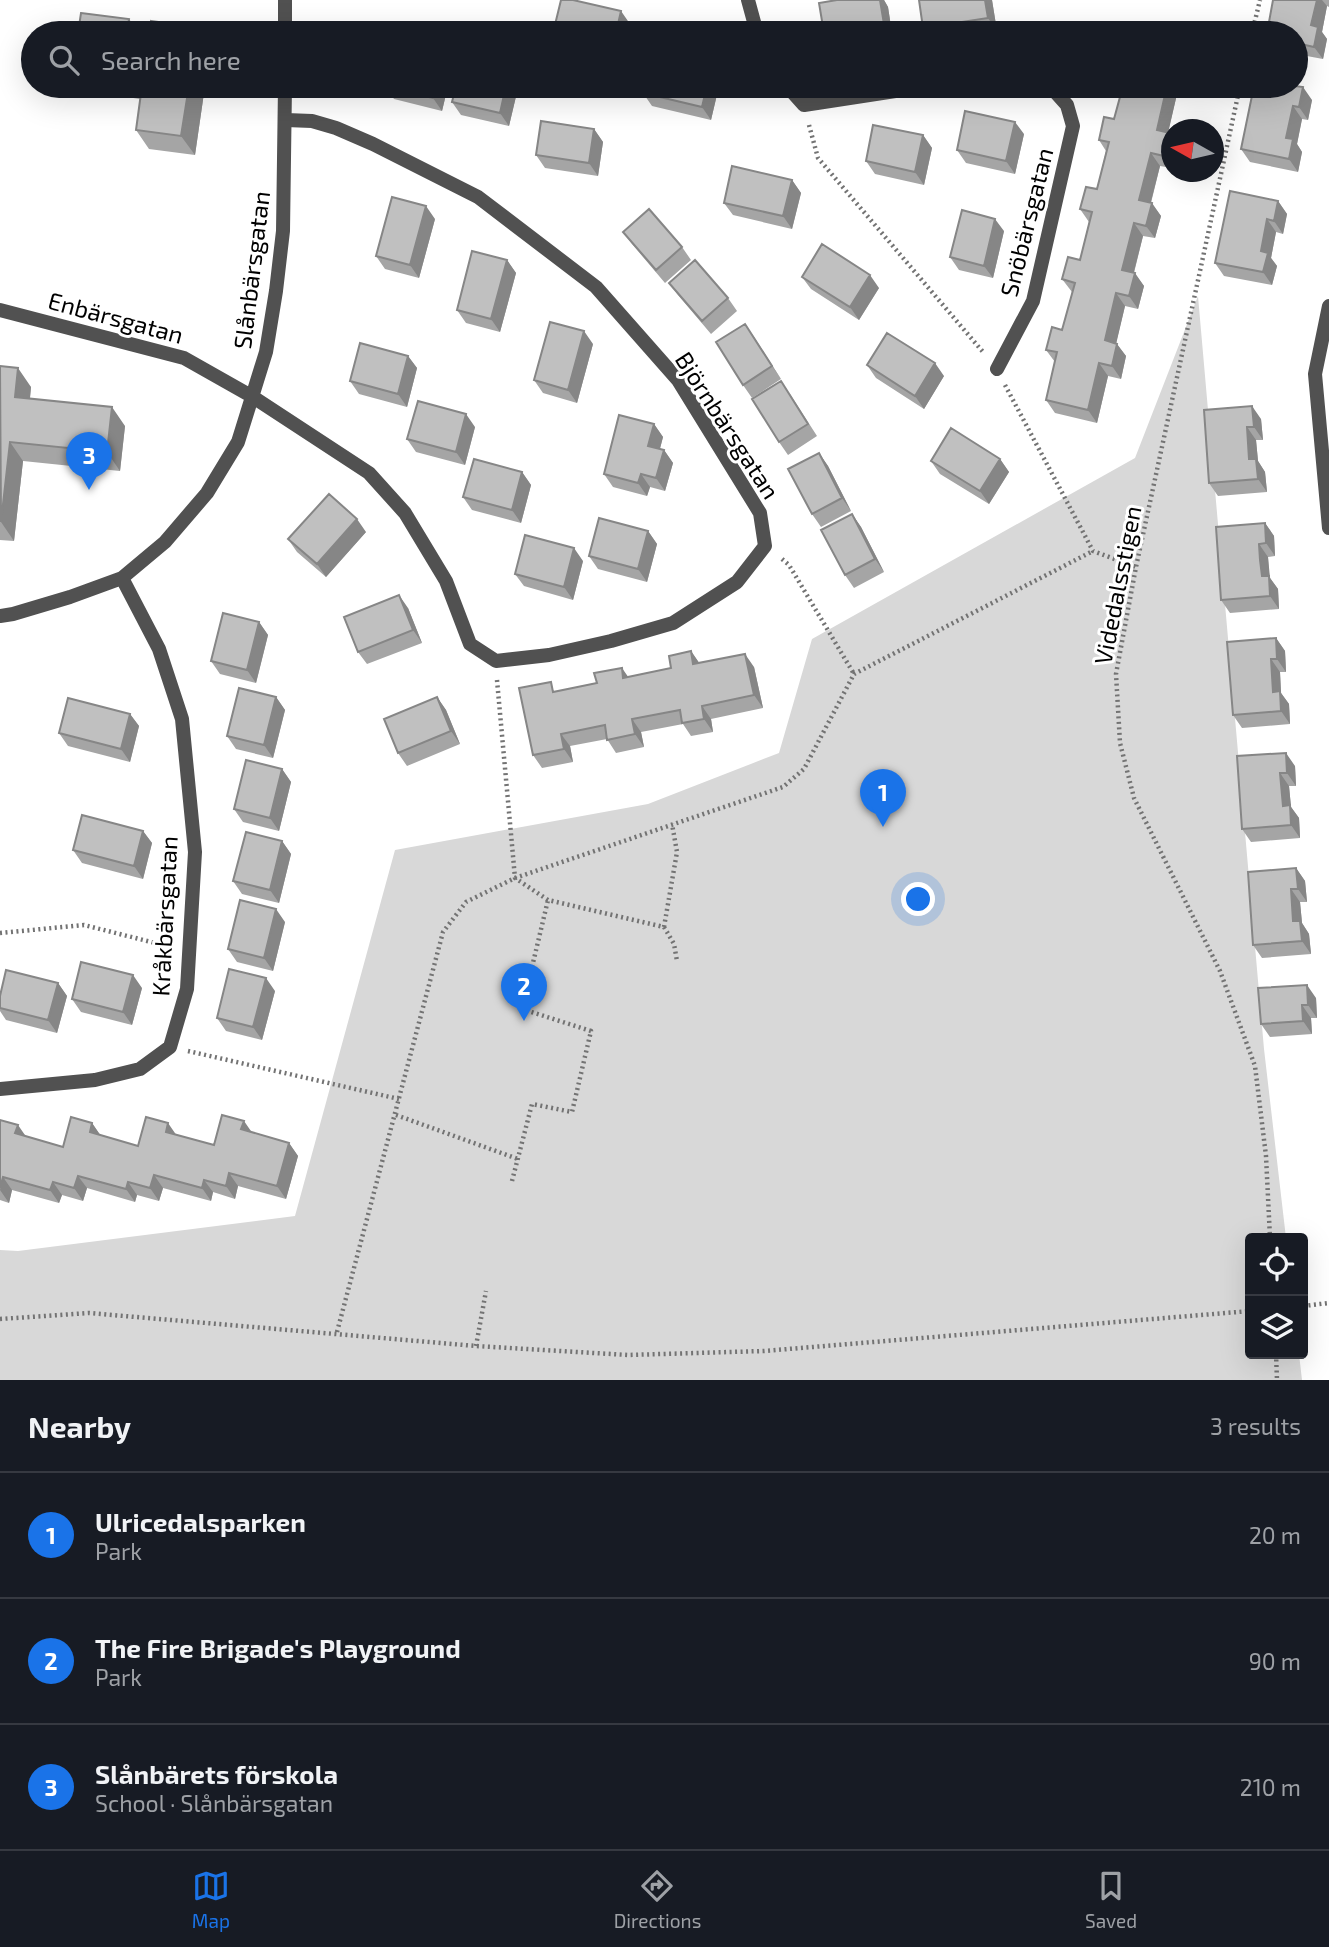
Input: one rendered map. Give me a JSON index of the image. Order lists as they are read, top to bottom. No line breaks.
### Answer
{"streets":{"street":["Snöbärsgatan","Slånbärsgatan","Enbärsgatan","Björnbärsgatan","Kråkbärsgatan"],"path":["Videdalsstigen"]},"crossings":[["Slånbärsgatan","Enbärsgatan"],["Slånbärsgatan","Björnbärsgatan"],["Slånbärsgatan","Kråkbärsgatan"]],"north":"left","page":{"search":"Search here","pins":["3","1","2"],"heading":["Nearby","3 results"],"list":[{"mark":"1","name":"Ulricedalsparken","note":"Park","value":"20 m"},{"mark":"2","name":"The Fire Brigade's Playground","note":"Park","value":"90 m"},{"mark":"3","name":"Slånbärets förskola","note":"School · Slånbärsgatan","value":"210 m"}],"nav":["Map","Directions","Saved"]}}
